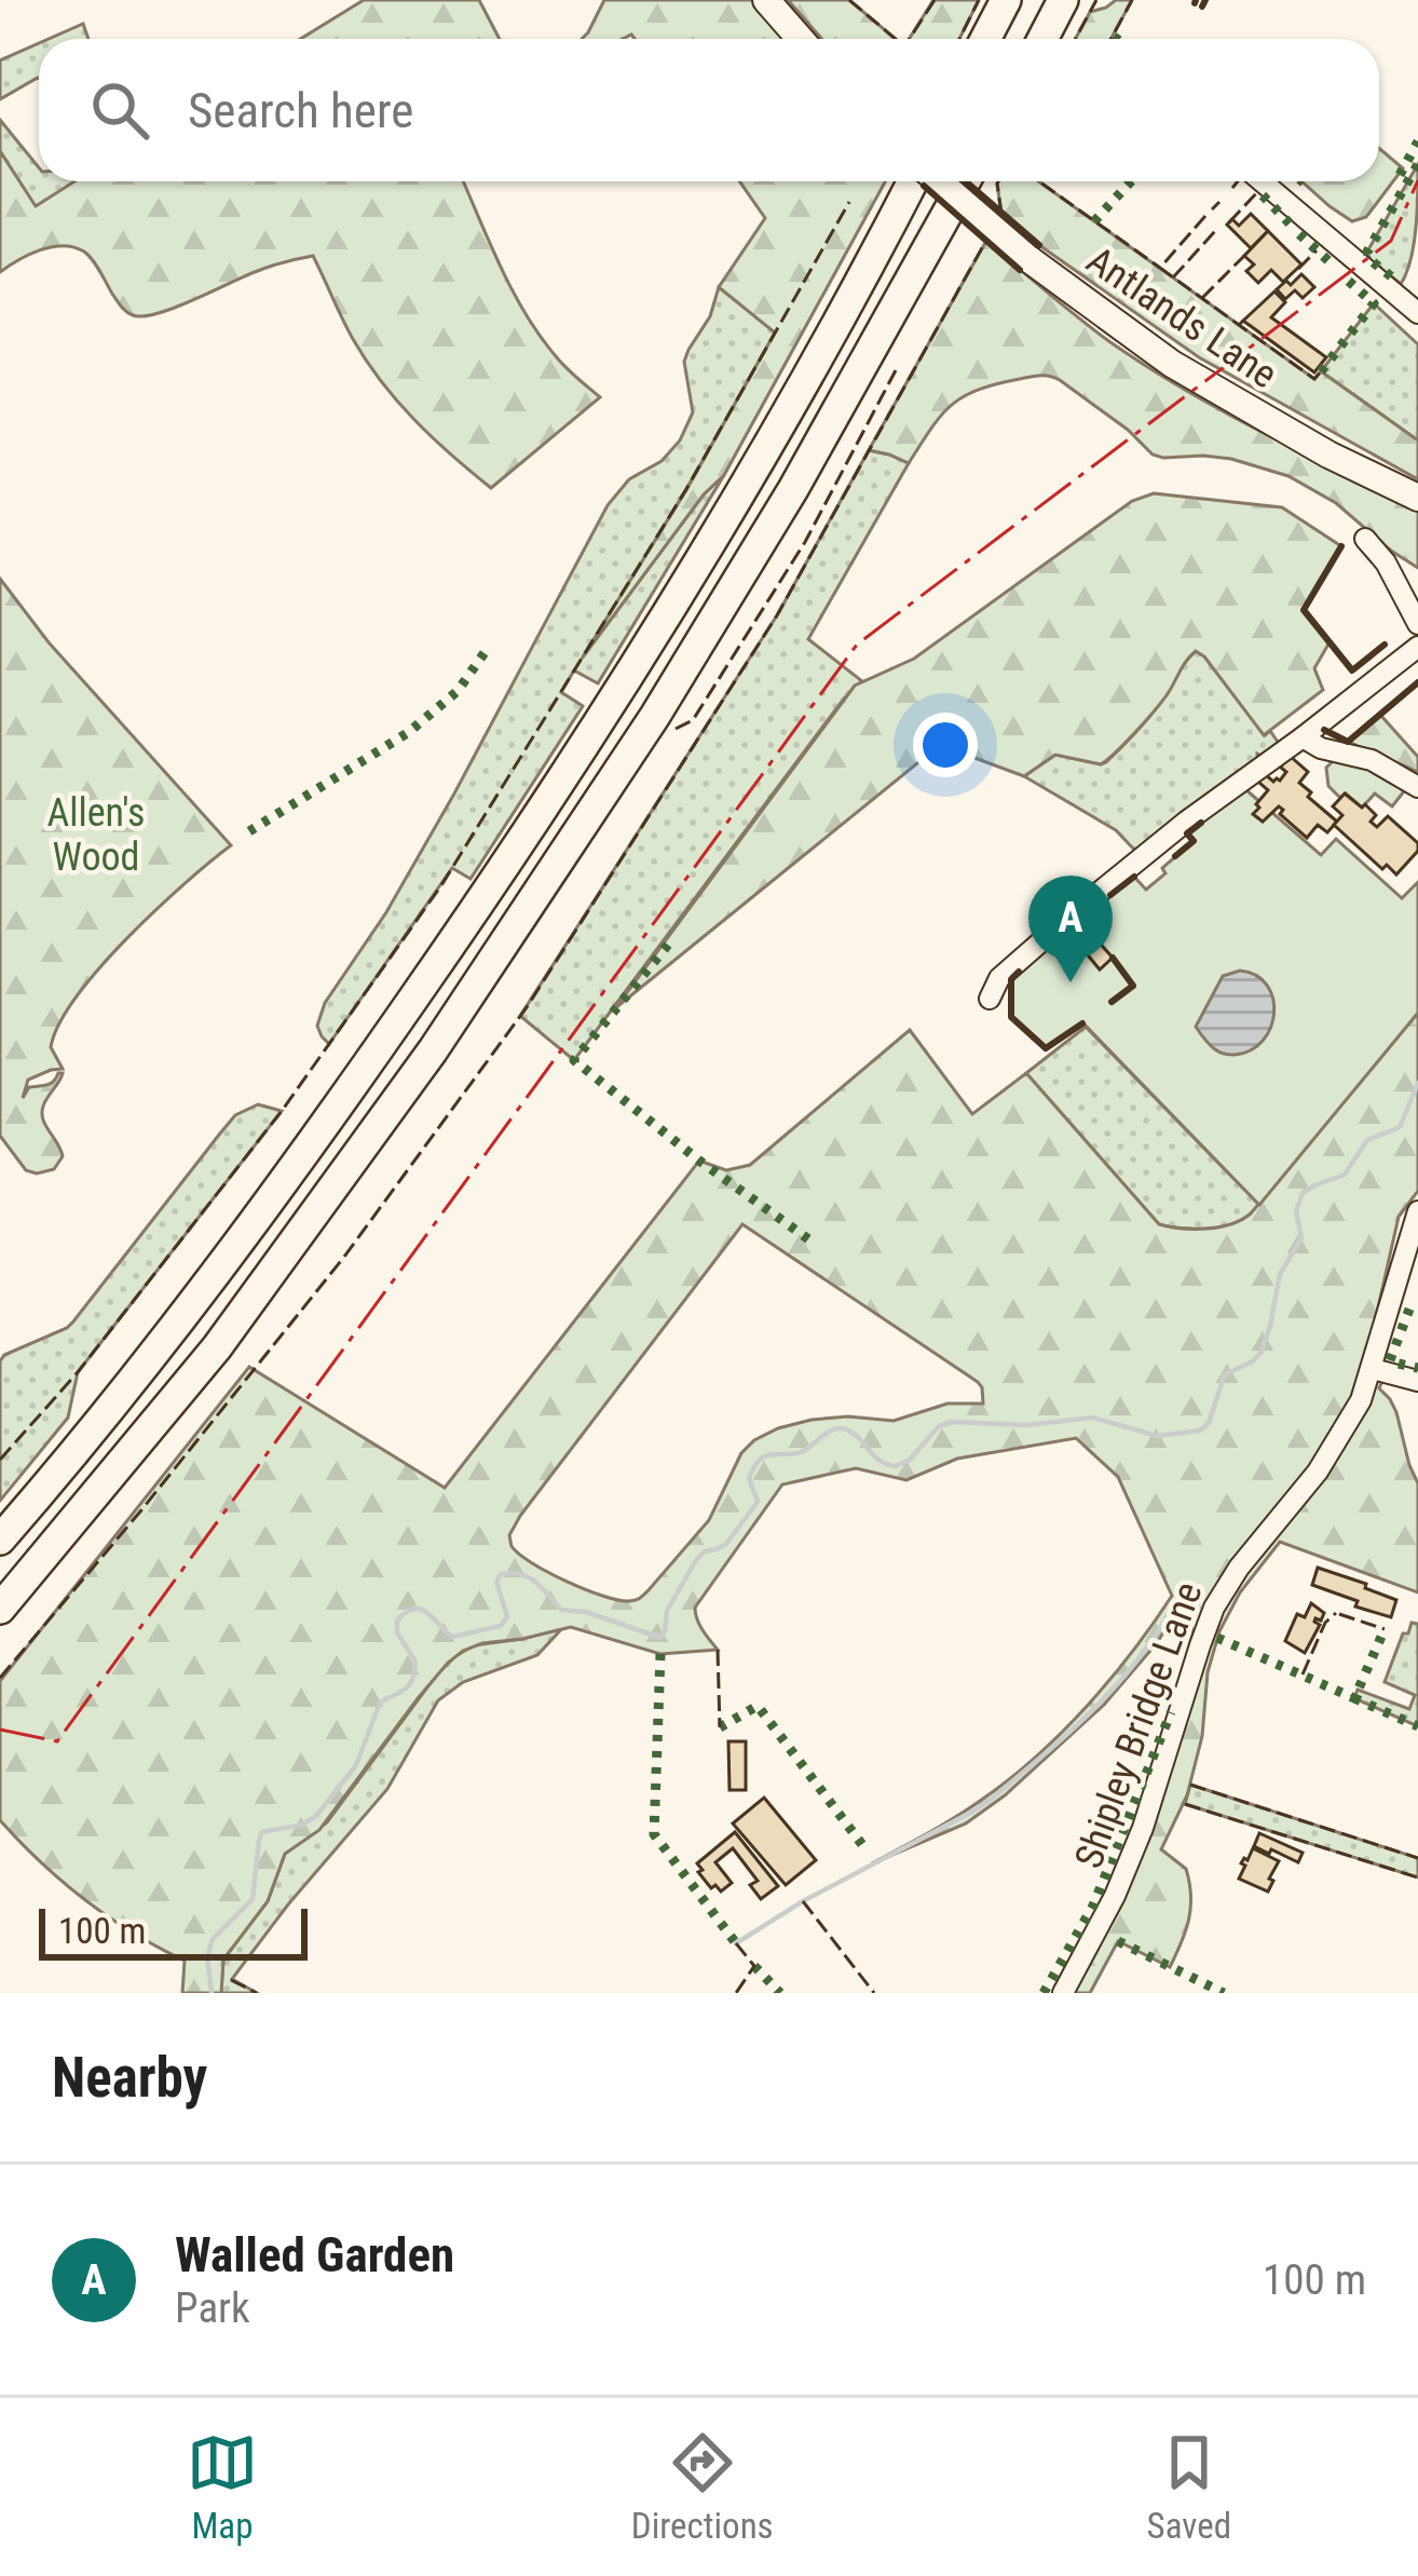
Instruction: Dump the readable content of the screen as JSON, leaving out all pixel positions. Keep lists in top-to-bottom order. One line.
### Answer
{"streets":{"main road":["Antlands Lane"],"street":["Shipley Bridge Lane"]},"parks":["Allen's Wood"],"scale_bar":"100 m","page":{"search":"Search here","pins":"A","scale":"100 m","heading":"Nearby","list":[{"mark":"A","name":"Walled Garden","note":"Park","value":"100 m"}],"nav":["Map","Directions","Saved"]}}
